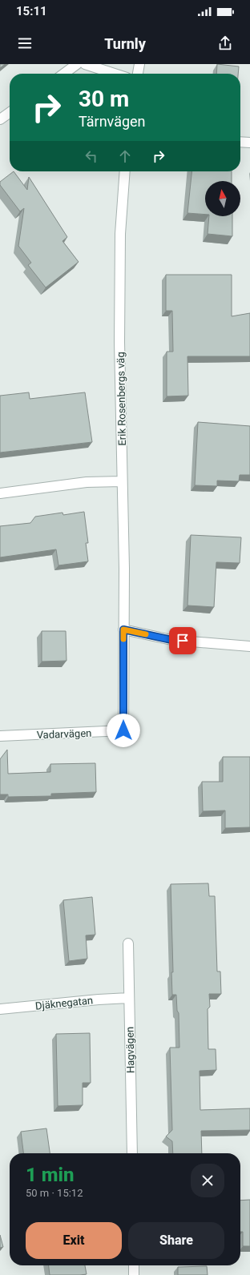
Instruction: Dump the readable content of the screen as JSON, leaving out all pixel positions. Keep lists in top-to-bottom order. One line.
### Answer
{"streets":{"street":["Erik Rosenbergs väg","Vadarvägen","Djäknegatan","Hagvägen"]},"crossings":[["Erik Rosenbergs väg","Vadarvägen"],["Djäknegatan","Hagvägen"]],"north":"top","page":{"status":"15:11","header":"Turnly","turn":["30 m","Tärnvägen"],"heading":["1 min","50 m · 15:12"],"buttons":["Exit","Share"]}}
